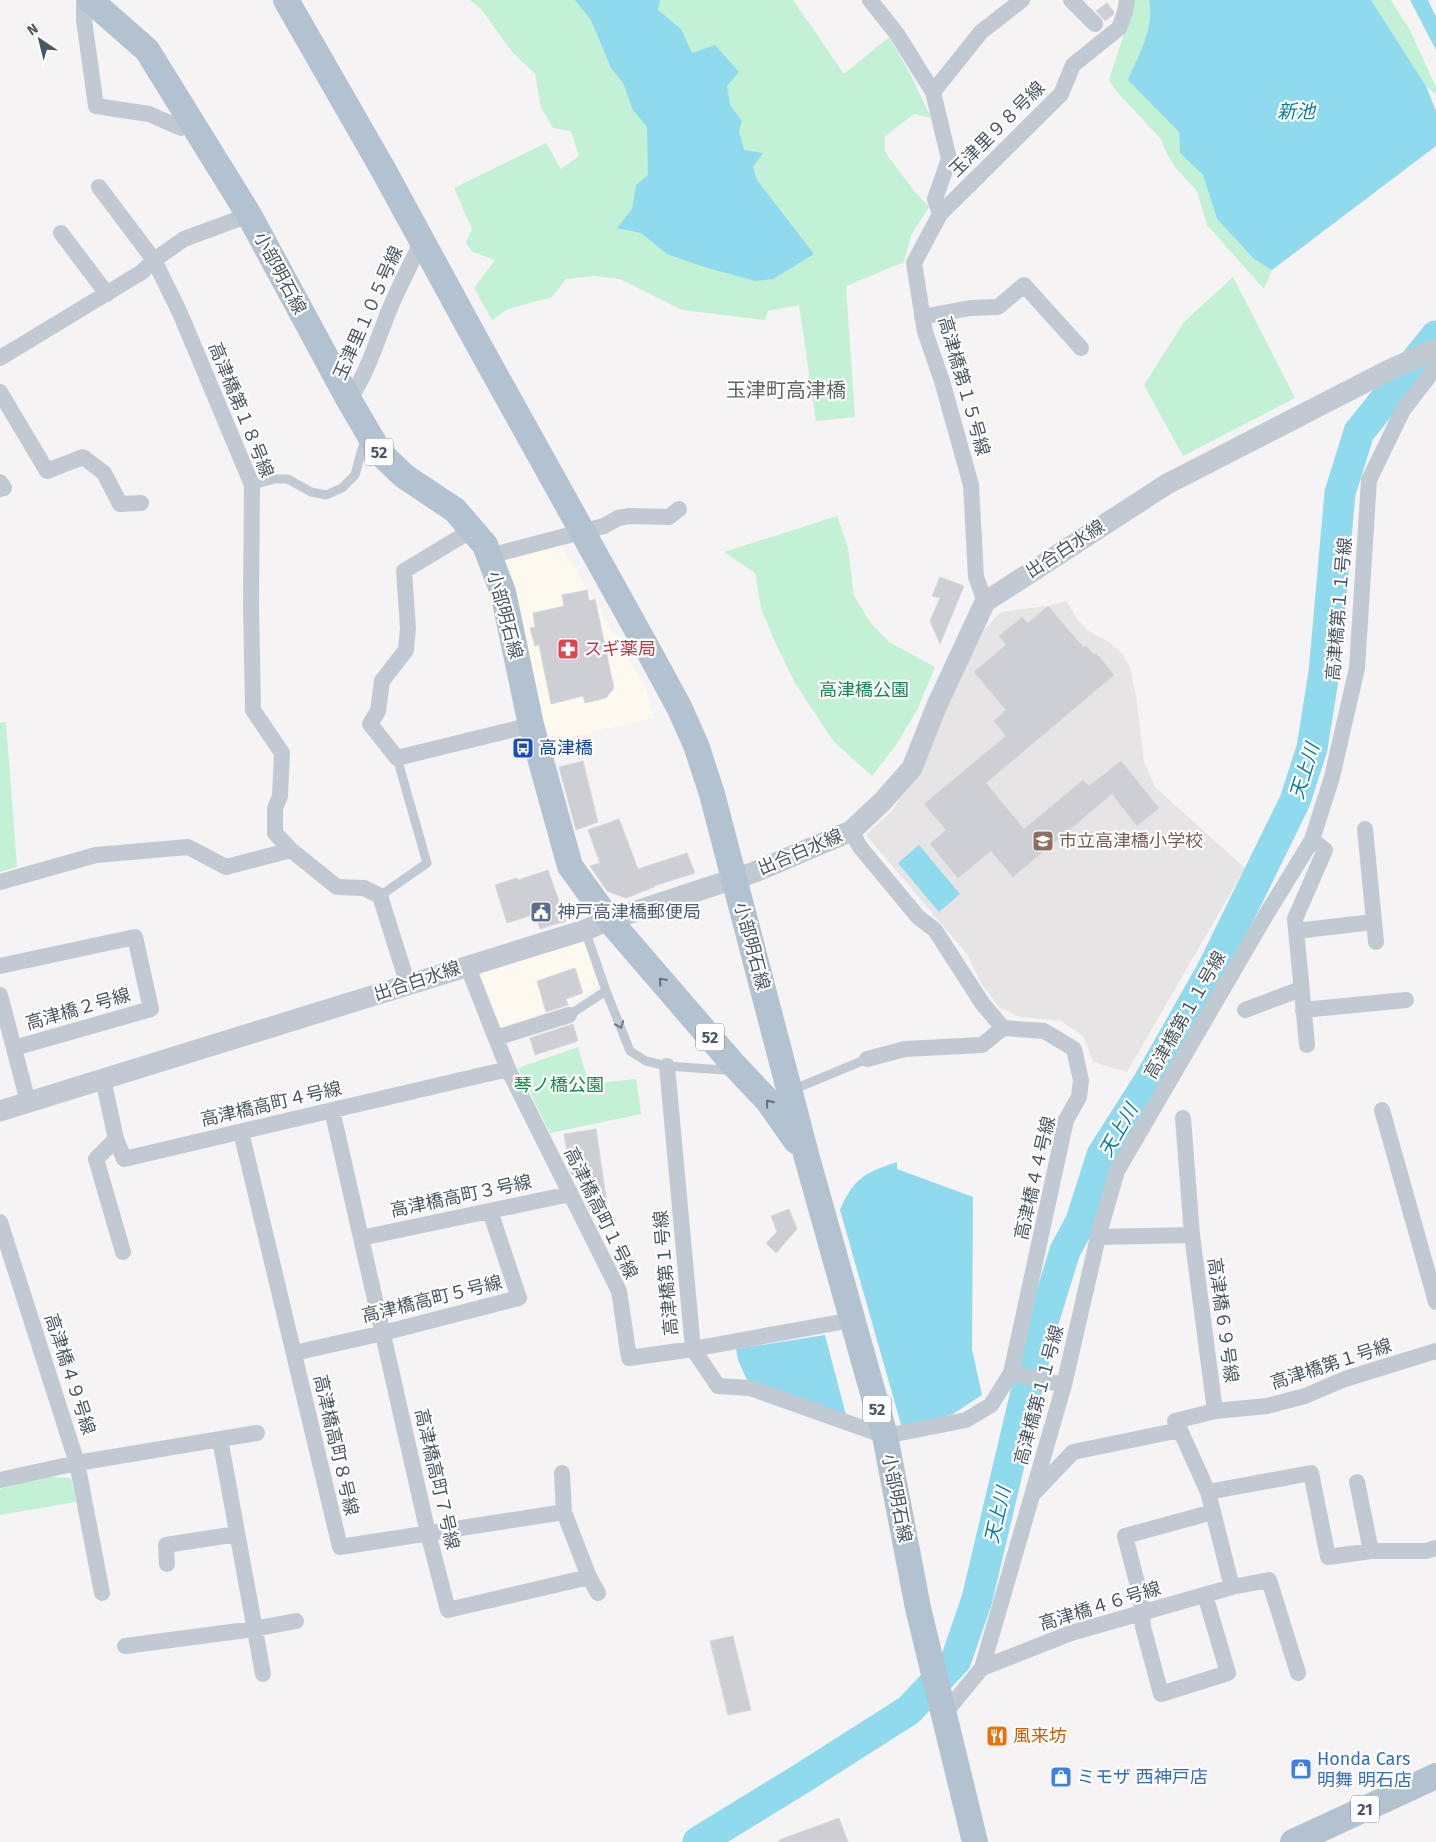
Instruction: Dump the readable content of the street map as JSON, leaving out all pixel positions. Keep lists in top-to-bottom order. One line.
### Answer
{"streets":{"main road":["小部明石線","52","21"],"street":["玉津里９８号線","玉津里１０５号線","高津橋第１５号線","高津橋第１８号線","出合白水線","高津橋第１１号線","高津橋２号線","高津橋高町４号線","高津橋４４号線","高津橋高町３号線","高津橋高町１号線","高津橋第１号線","高津橋高町５号線","高津橋６９号線","高津橋４９号線","高津橋高町８号線","高津橋高町７号線","高津橋４６号線"]},"crossings":[["玉津里９８号線","高津橋第１５号線"],["小部明石線","玉津里１０５号線"],["小部明石線","出合白水線"],["小部明石線","高津橋第１１号線"],["小部明石線","高津橋４４号線"],["小部明石線","高津橋高町１号線"],["小部明石線","高津橋第１号線"],["高津橋第１５号線","出合白水線"],["出合白水線","高津橋高町４号線"],["出合白水線","高津橋高町１号線"],["高津橋第１１号線","高津橋４６号線"],["高津橋高町４号線","高津橋高町１号線"],["高津橋高町４号線","高津橋高町８号線"],["高津橋高町４号線","高津橋高町７号線"],["高津橋４４号線","高津橋第１号線"],["高津橋高町３号線","高津橋高町１号線"],["高津橋高町３号線","高津橋高町５号線"],["高津橋高町３号線","高津橋高町７号線"],["高津橋高町１号線","高津橋第１号線"],["高津橋第１号線","高津橋６９号線"],["高津橋高町５号線","高津橋高町８号線"],["高津橋高町５号線","高津橋高町７号線"],["高津橋高町８号線","高津橋高町７号線"]],"districts":["玉津町高津橋"],"water":["新池","天上川"],"parks":["高津橋公園","琴ノ橋公園"],"places":{"pharmacy":["スギ薬局"],"bus stop":["高津橋"],"school or university":["市立高津橋小学校"],"public building":["神戸高津橋郵便局"],"restaurant":["風来坊"],"shop":["Honda Cars 明舞 明石店","ミモザ 西神戸店"]},"north":"top left"}
